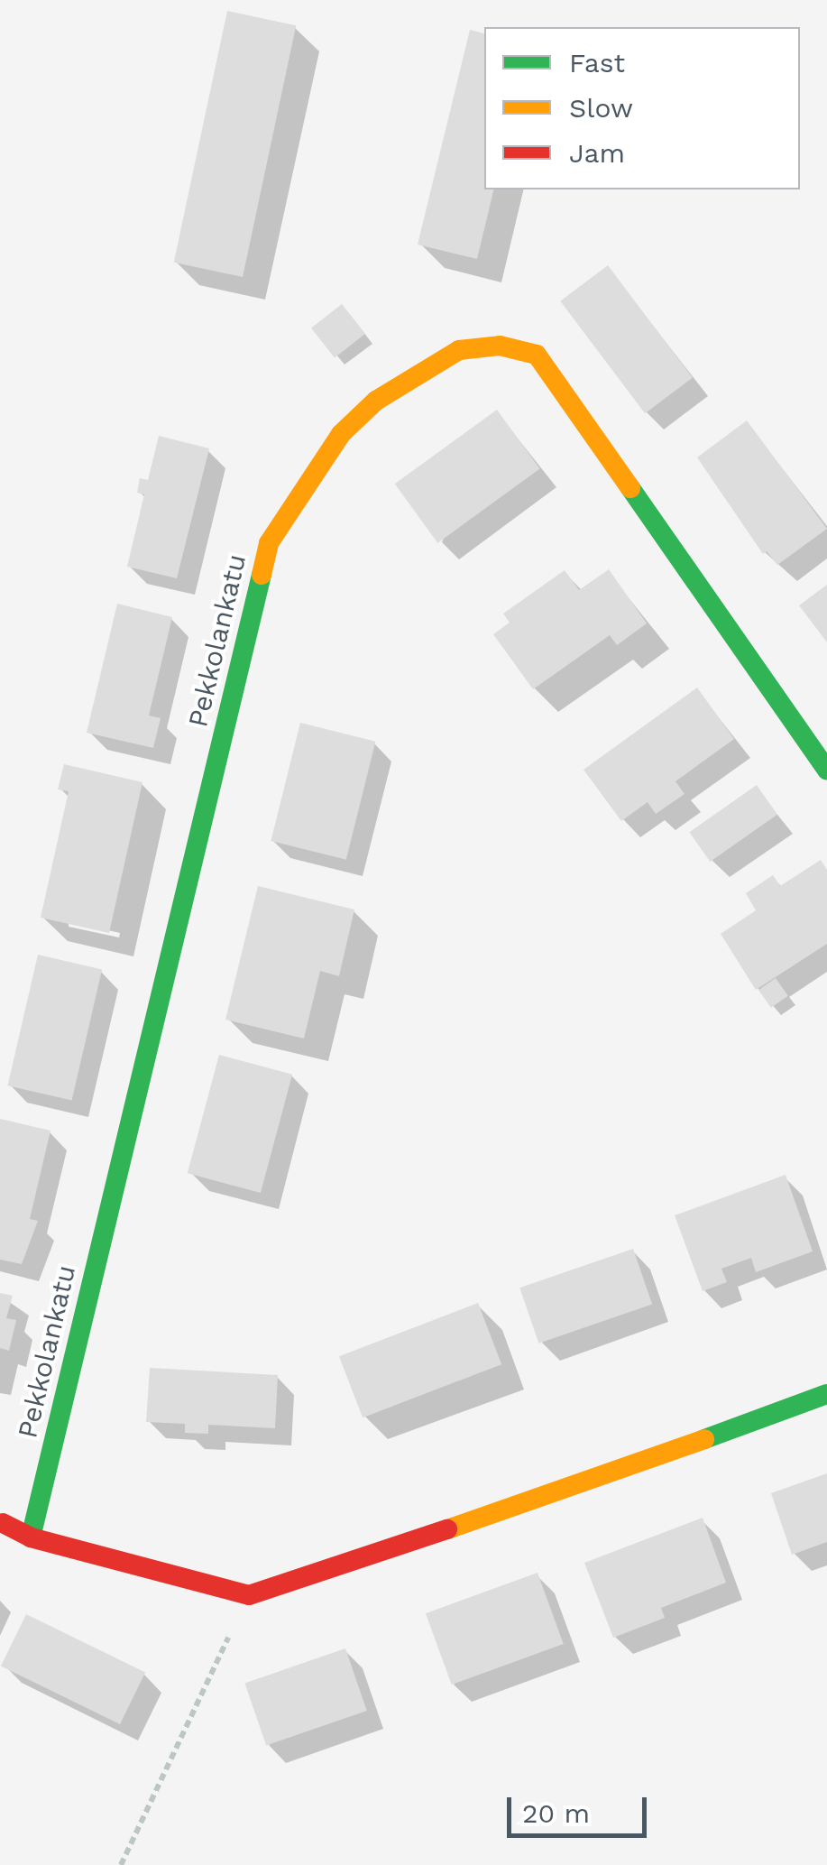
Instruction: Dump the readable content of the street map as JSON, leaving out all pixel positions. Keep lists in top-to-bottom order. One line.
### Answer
{"streets":{"street":["Pekkolankatu"]},"legend":["Fast","Slow","Jam"],"scale_bar":"20 m"}
